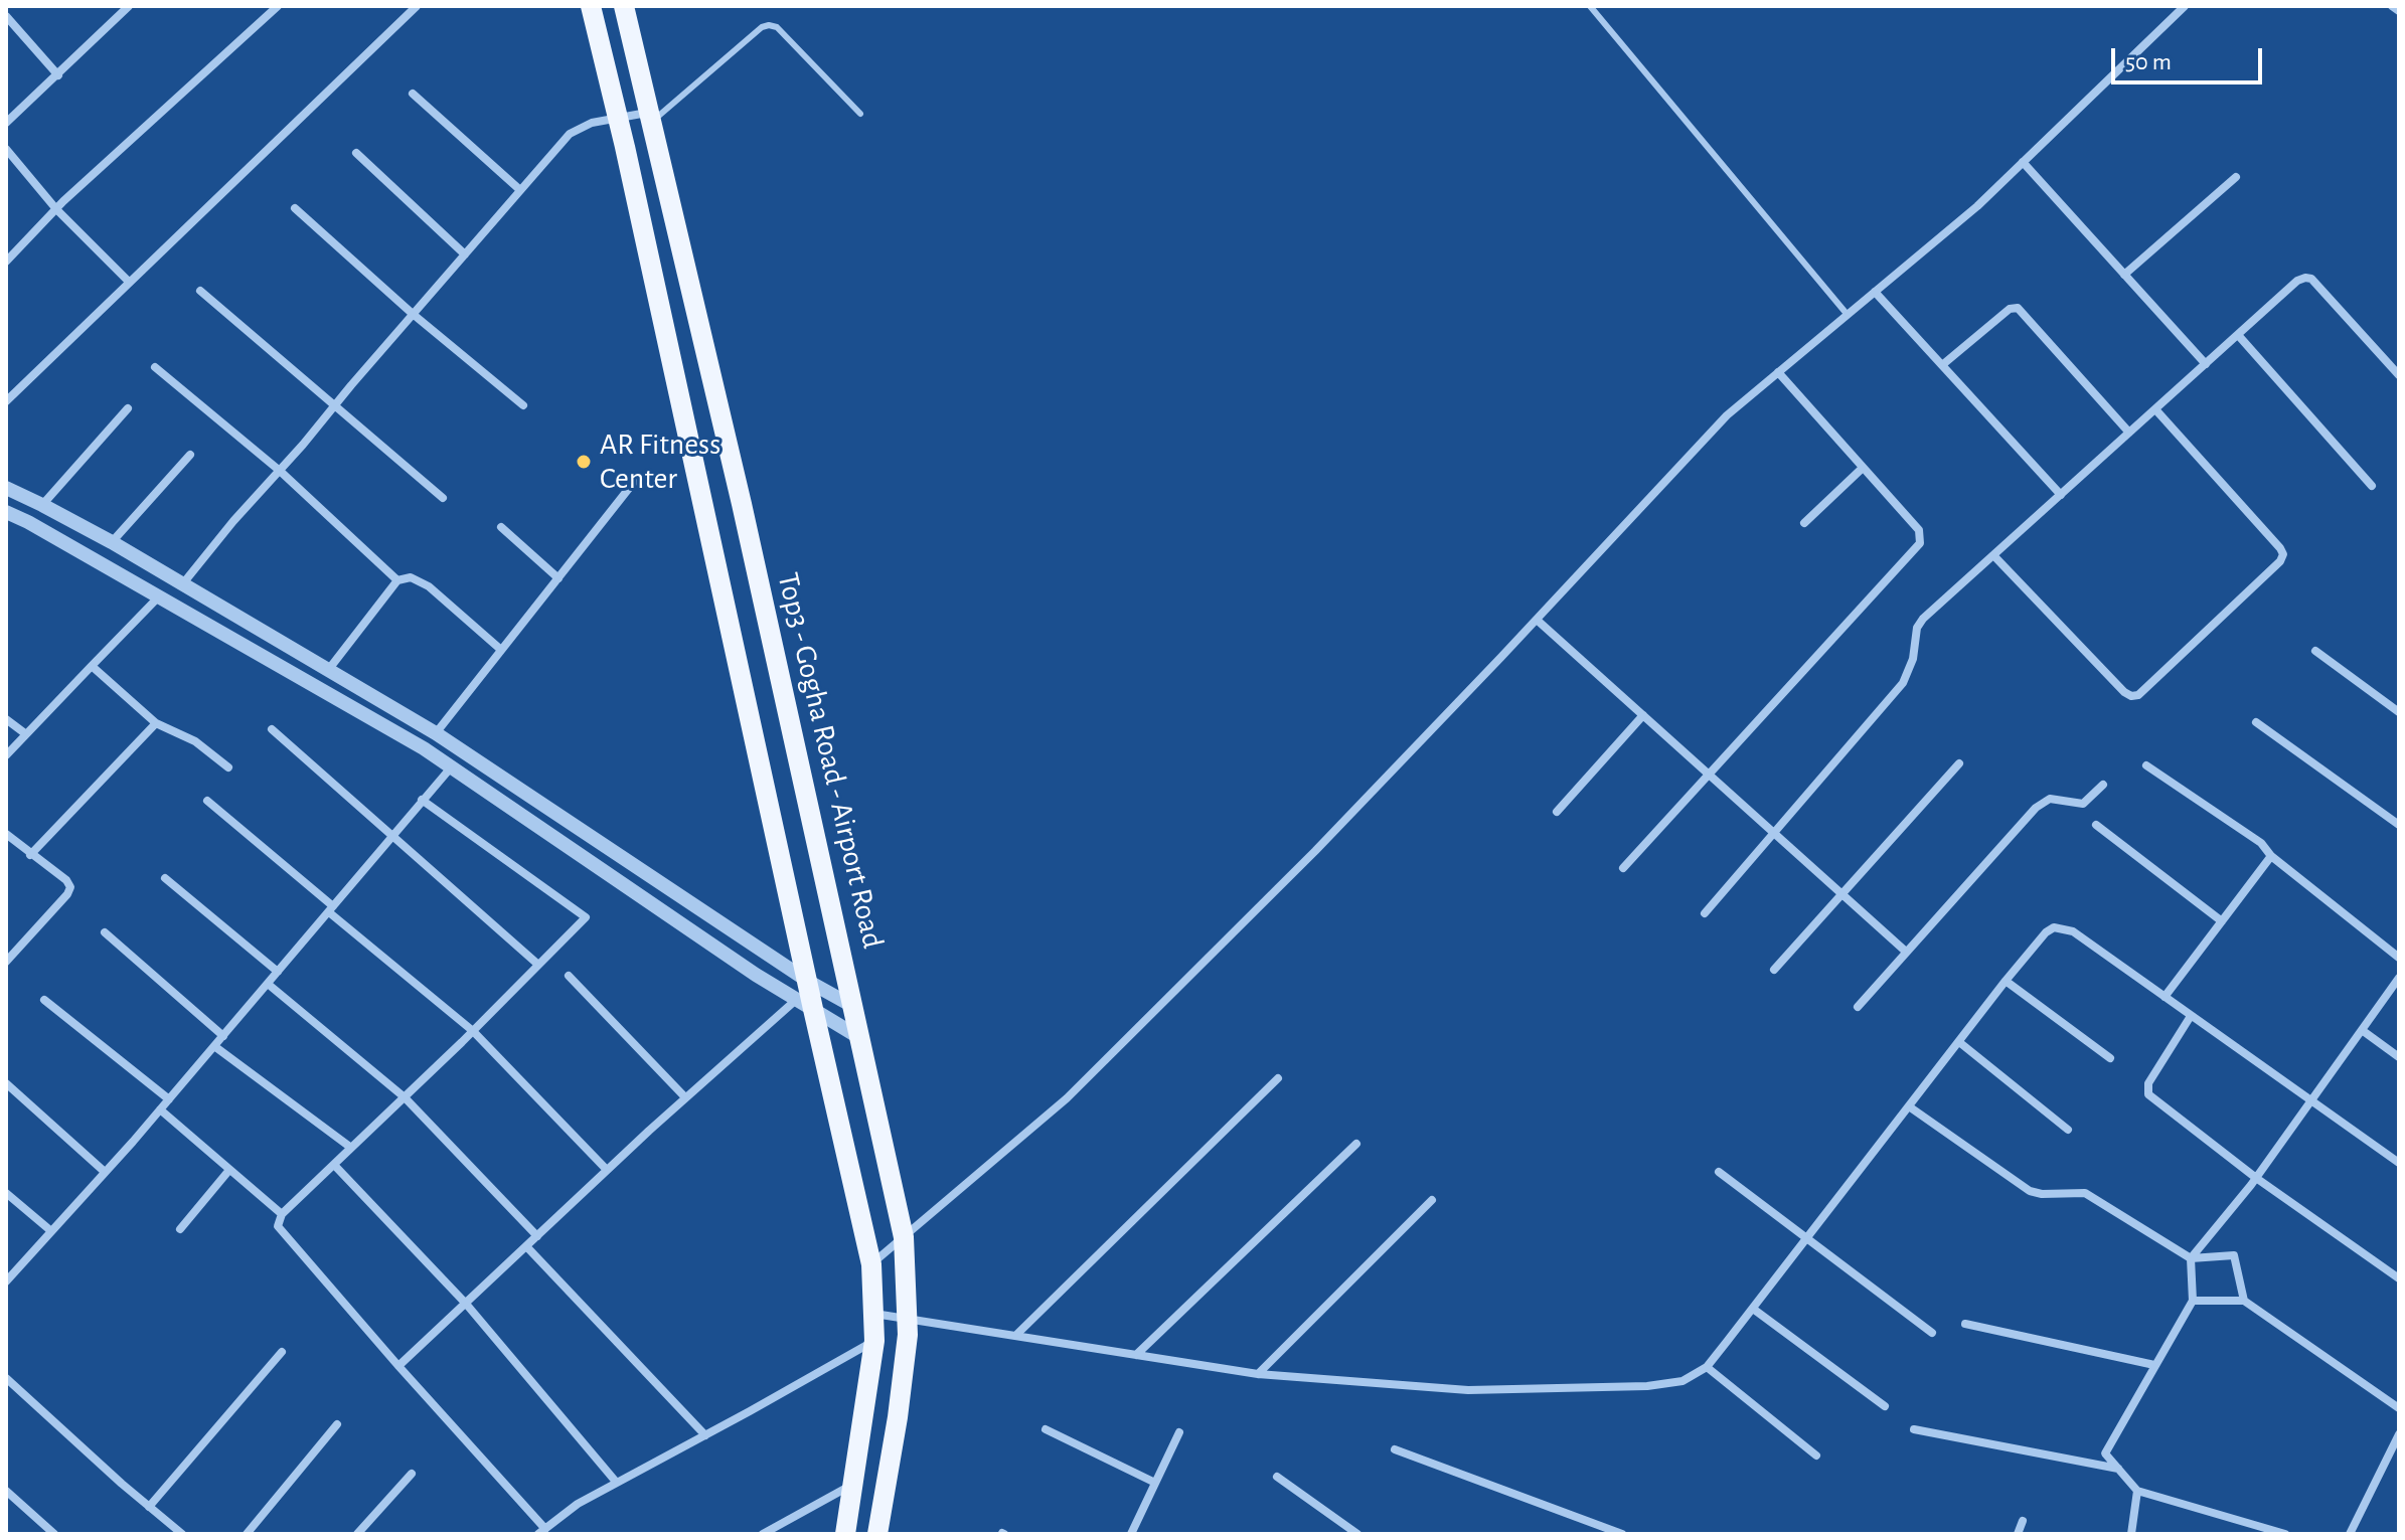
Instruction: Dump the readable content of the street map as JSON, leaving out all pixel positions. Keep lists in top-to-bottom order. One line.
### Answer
{"streets":{"main road":["Top3 - Gogha Road - Airport Road"]},"places":["AR Fitness Center"],"scale_bar":"50 m"}
